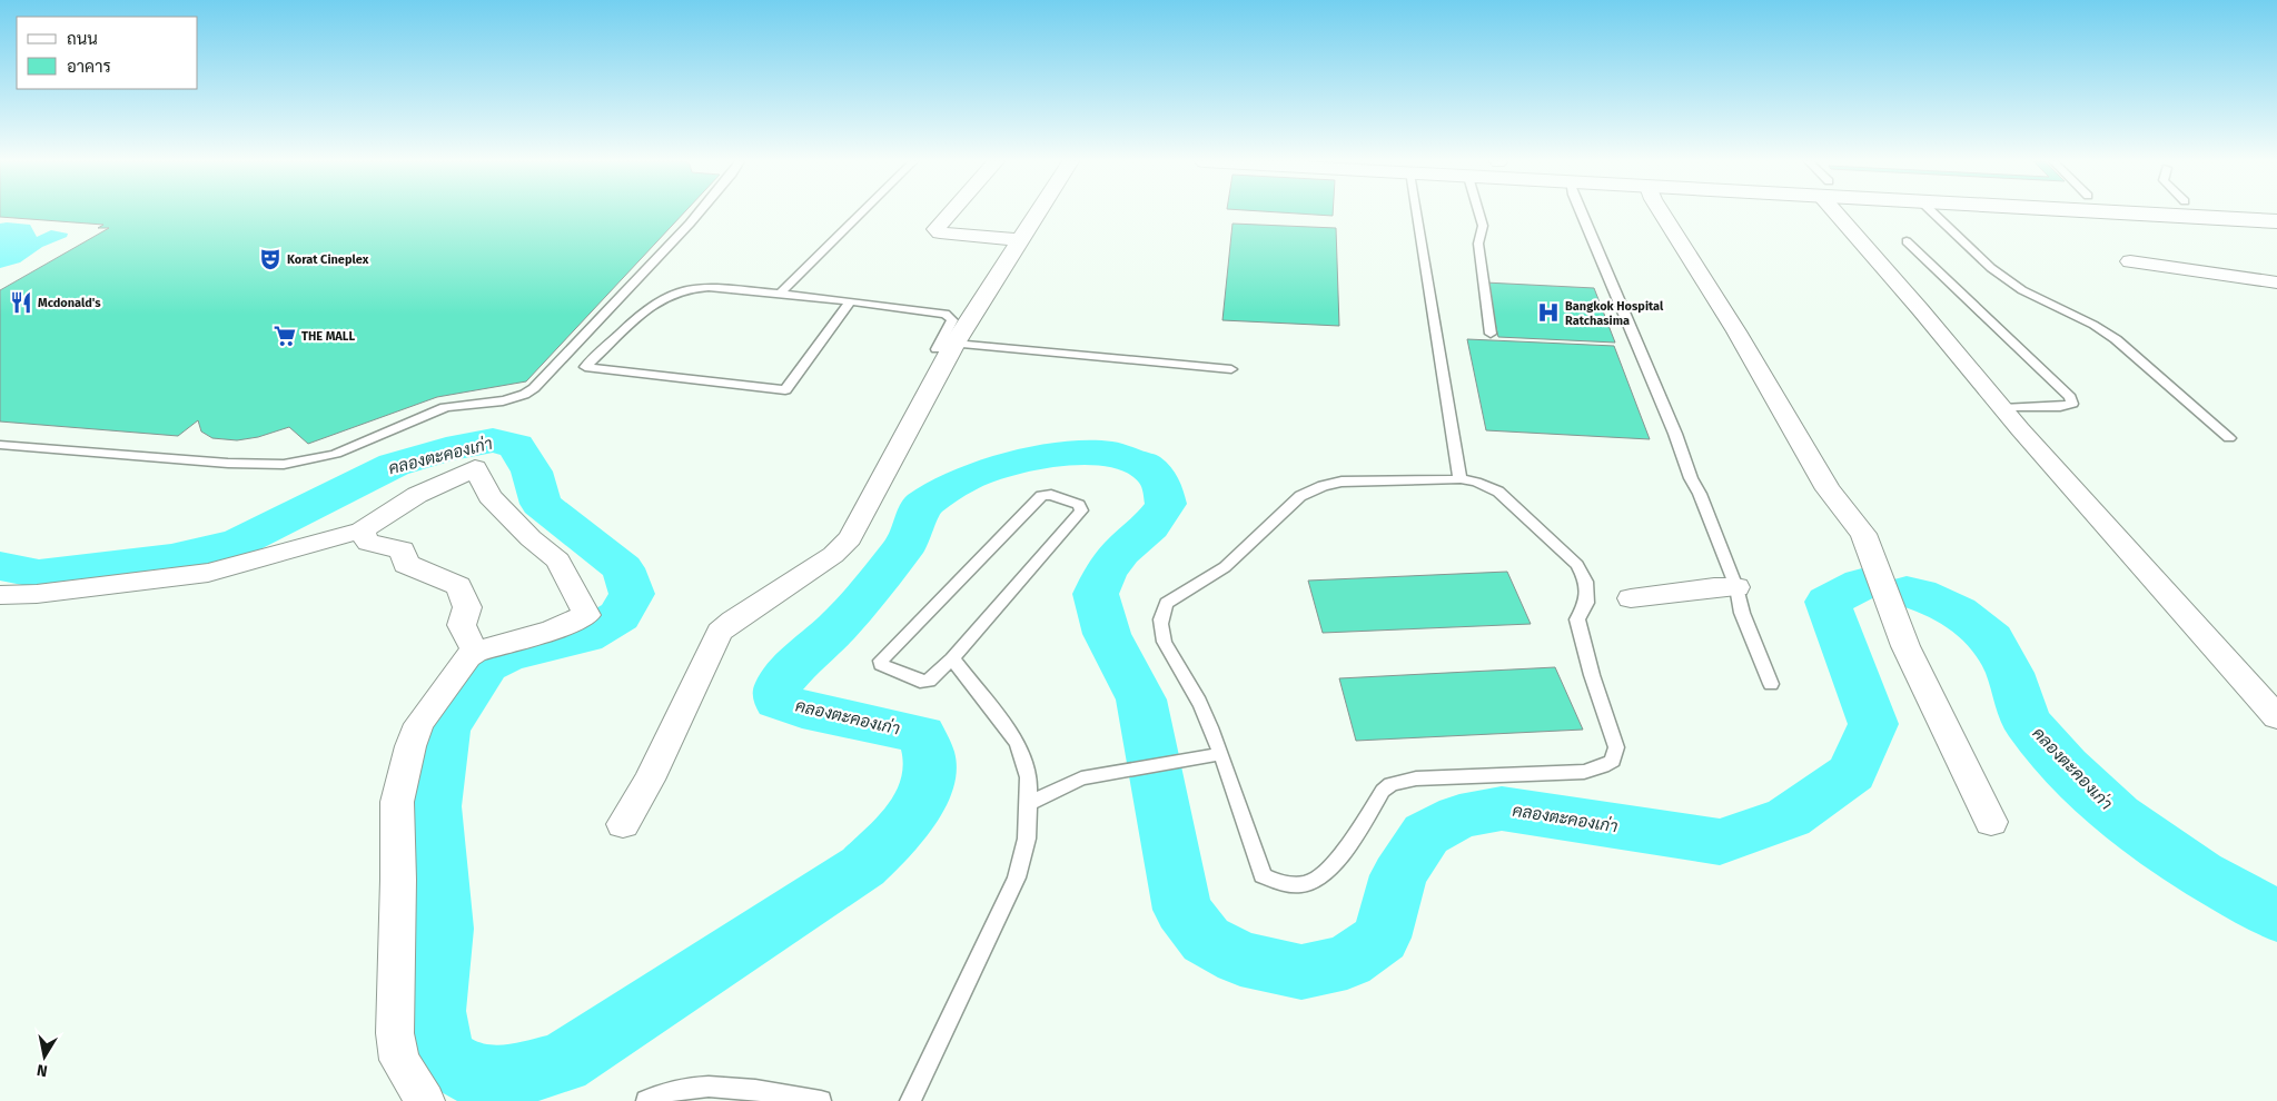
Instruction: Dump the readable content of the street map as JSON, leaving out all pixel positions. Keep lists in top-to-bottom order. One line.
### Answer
{"water":["คลองตะคองเก่า"],"places":{"theatre":["Korat Cineplex"],"restaurant":["Mcdonald's"],"hospital":["Bangkok Hospital Ratchasima"],"supermarket":["THE MALL"]},"legend":["ถนน","อาคาร"],"north":"bottom"}
